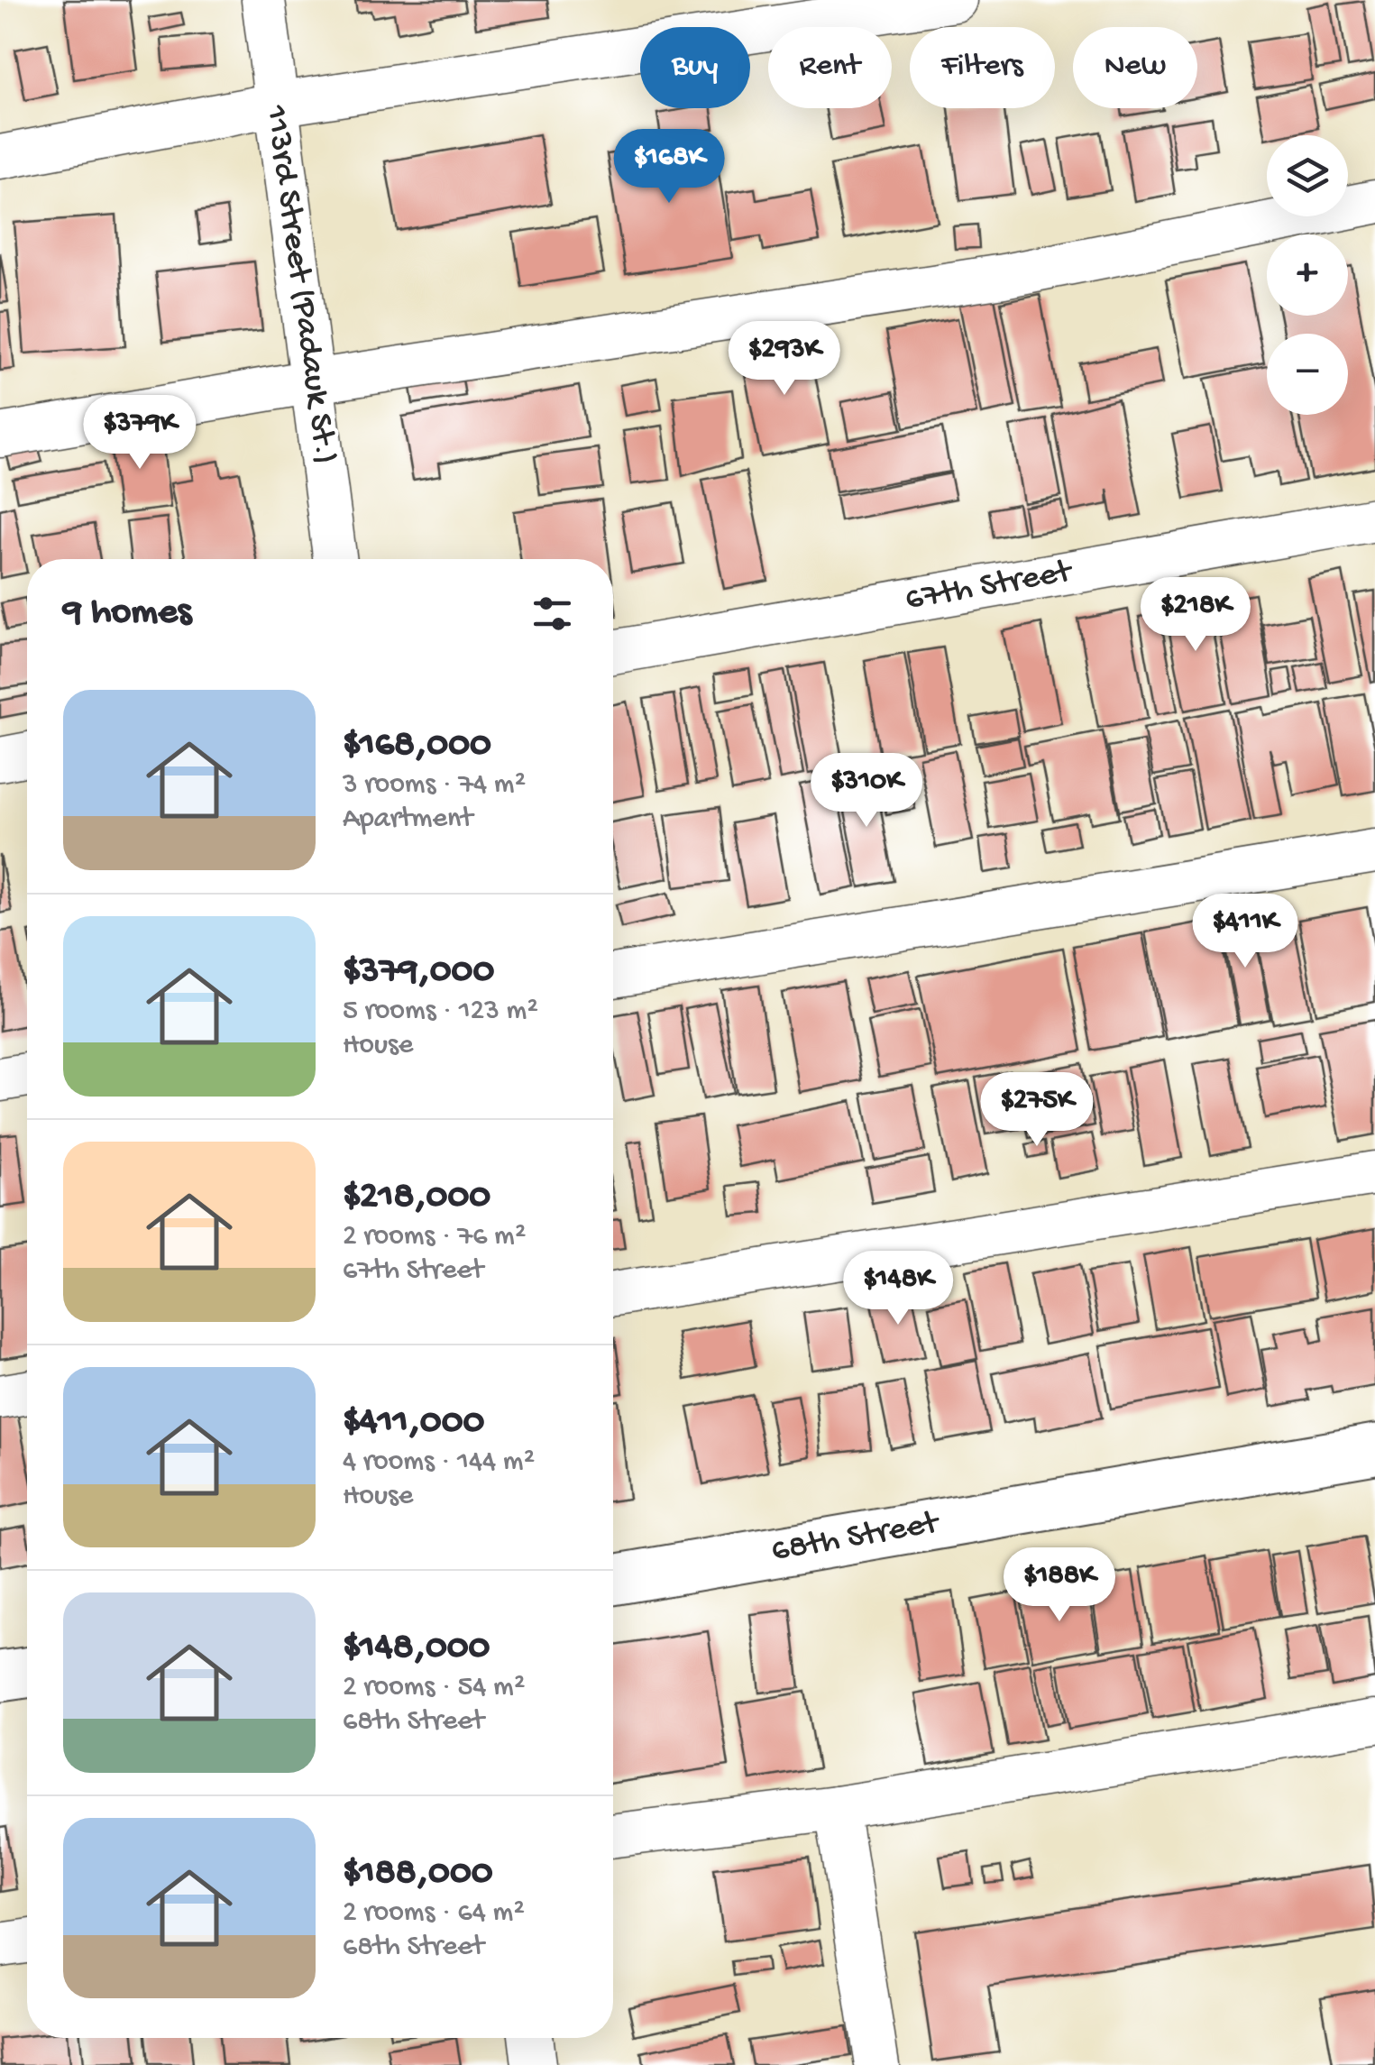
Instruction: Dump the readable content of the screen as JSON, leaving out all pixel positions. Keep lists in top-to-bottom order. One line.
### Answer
{"streets":{"main road":["68th Street"],"street":["113rd Street (Padauk St.)","67th Street"]},"page":{"chip":["Buy","Rent","Filters","New"],"price":["$168K","$293K","$379K","$218K","$310K","$411K","$275K","$148K","$188K"],"map_buttons":["+","−"],"heading":"9 homes","list":[{"name":"$168,000","note":"3 rooms · 74 m² · Apartment"},{"name":"$379,000","note":"5 rooms · 123 m² · House"},{"name":"$218,000","note":"2 rooms · 76 m² · 67th Street"},{"name":"$411,000","note":"4 rooms · 144 m² · House"},{"name":"$148,000","note":"2 rooms · 54 m² · 68th Street"},{"name":"$188,000","note":"2 rooms · 64 m² · 68th Street"}]}}
